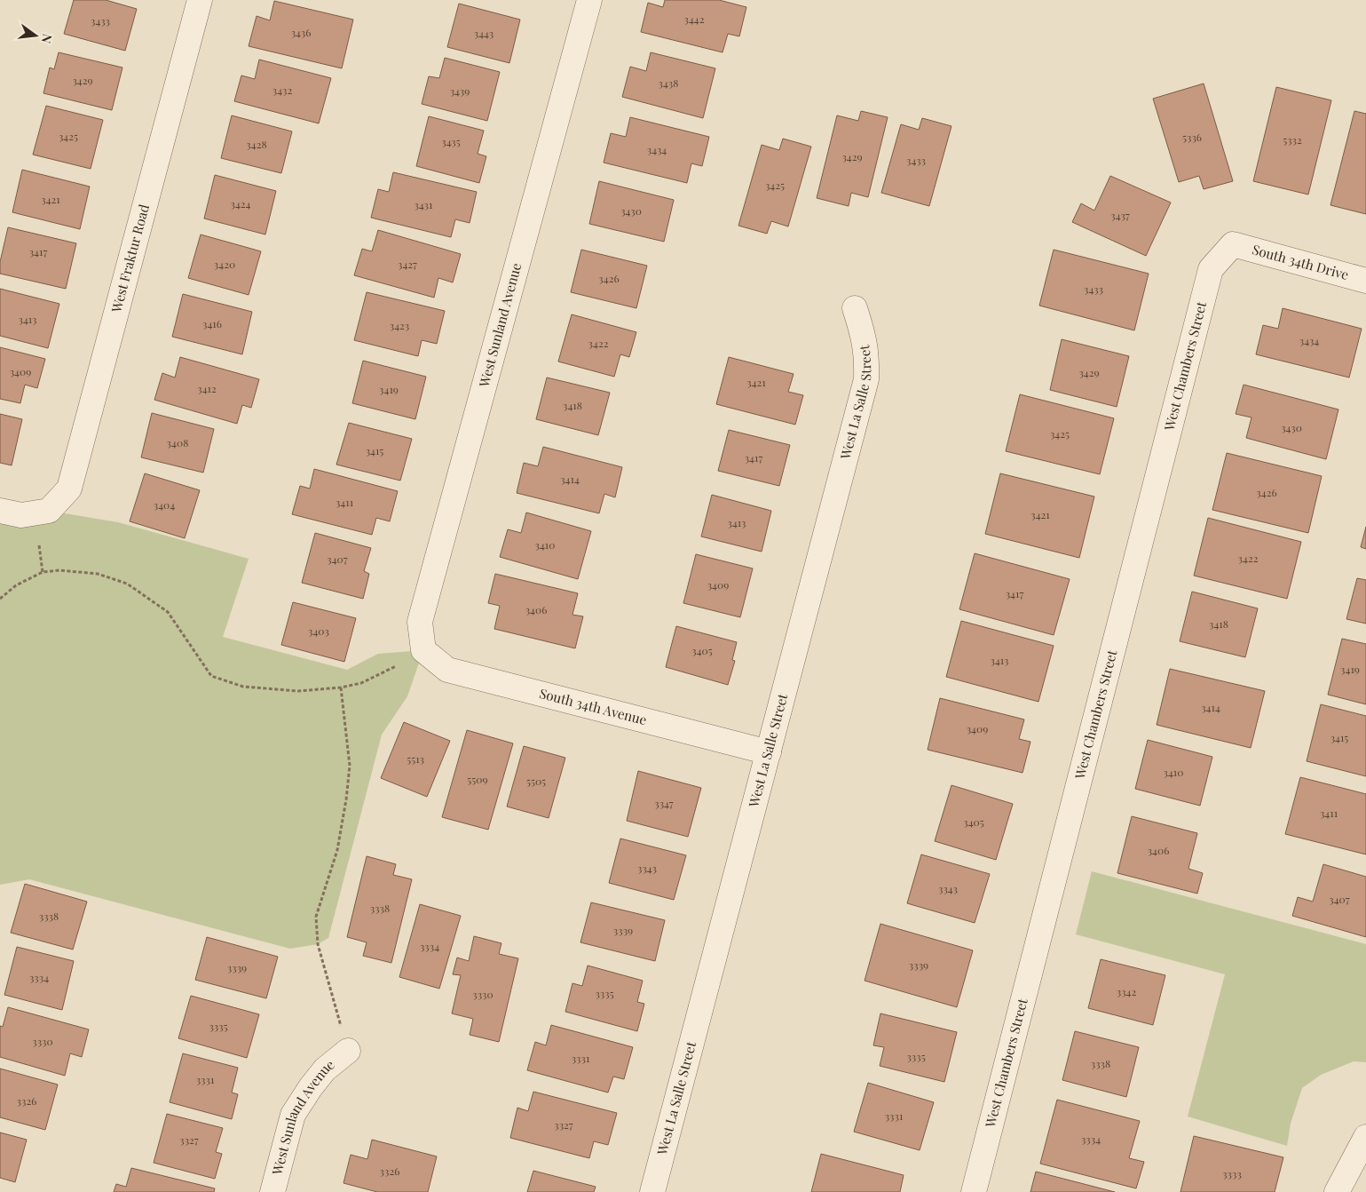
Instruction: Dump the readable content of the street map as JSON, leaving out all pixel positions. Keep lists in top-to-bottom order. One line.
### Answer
{"streets":{"street":["West Fraktur Road","South 34th Drive","West Sunland Avenue","West Chambers Street","West La Salle Street","South 34th Avenue"]},"crossings":[["South 34th Drive","West Chambers Street"],["West Sunland Avenue","South 34th Avenue"],["West La Salle Street","South 34th Avenue"]],"house_numbers":["3442","3433","3436","3443","3429","3438","3432","3439","3425","5336","5332","3435","3428","3434","3429","3433","3425","3421","3424","3431","3430","3437","3417","3420","3427","3426","3433","3413","3416","3423","3434","3422","3409","3429","3421","3412","3419","3418","3430","3425","3408","3415","3417","3414","3426","3411","3404","3421","3413","3410","3422","3407","3409","3417","3406","3418","3403","3405","3413","3419","3414","3409","3415","5513","3410","5509","5505","3347","3411","3405","3406","3343","3343","3407","3338","3338","3339","3334","3339","3339","3334","3342","3335","3330","3335","3330","3335","3331","3338","3331","3326","3331","3327","3334","3327","3326","3333"],"north":"right"}
